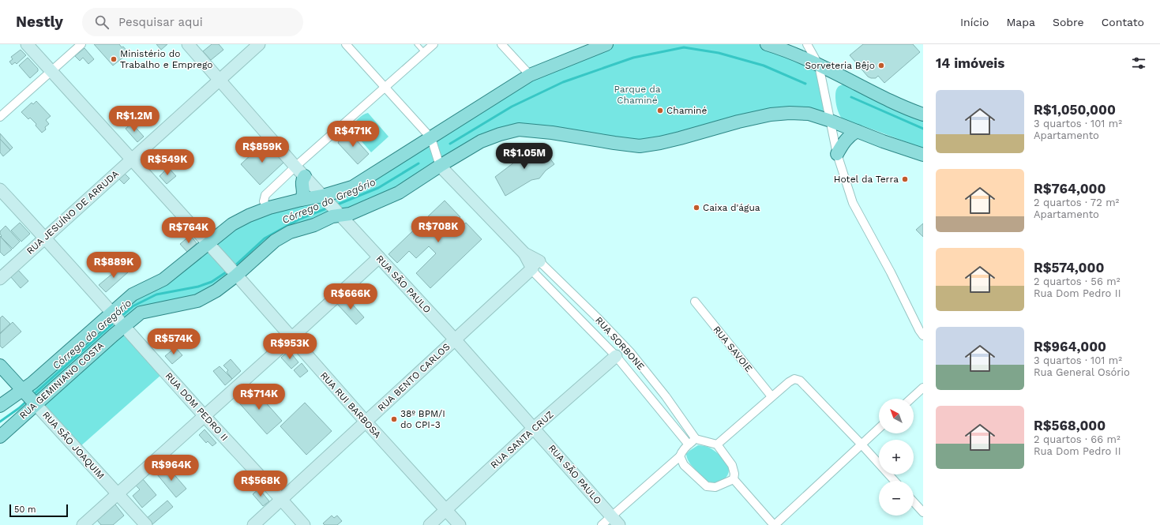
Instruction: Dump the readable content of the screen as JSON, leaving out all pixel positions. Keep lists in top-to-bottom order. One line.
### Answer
{"streets":{"main road":["RUA GEMINIANO COSTA","RUA SÃO JOAQUIM"],"street":["RUA JESUÍNO DE ARRUDA","RUA SÃO PAULO","RUA SORBONE","RUA SAVOIE","RUA BENTO CARLOS","RUA RUI BARBOSA","RUA DOM PEDRO II","RUA SANTA CRUZ"]},"crossings":[["RUA JESUÍNO DE ARRUDA","RUA SÃO PAULO"],["RUA JESUÍNO DE ARRUDA","RUA RUI BARBOSA"],["RUA JESUÍNO DE ARRUDA","RUA DOM PEDRO II"],["RUA SÃO PAULO","RUA BENTO CARLOS"],["RUA SÃO PAULO","RUA SANTA CRUZ"],["RUA SORBONE","RUA BENTO CARLOS"],["RUA SORBONE","RUA SANTA CRUZ"],["RUA BENTO CARLOS","RUA RUI BARBOSA"],["RUA BENTO CARLOS","RUA DOM PEDRO II"],["RUA GEMINIANO COSTA","RUA DOM PEDRO II"],["RUA GEMINIANO COSTA","RUA SÃO JOAQUIM"],["RUA RUI BARBOSA","RUA SANTA CRUZ"]],"water":["Córrego do Gregório"],"parks":["Parque da Chaminé"],"places":["Ministério do Trabalho e Emprego","Sorveteria Bêjo","Chaminé","Hotel da Terra","Caixa d'água","38º BPM/I do CPI-3"],"scale_bar":"50 m","north":"top left","page":{"header":"Nestly","search":"Pesquisar aqui","nav":["Início","Mapa","Sobre","Contato"],"heading":"14 imóveis","list":[{"name":"R$1,050,000","note":"3 quartos · 101 m² · Apartamento"},{"name":"R$764,000","note":"2 quartos · 72 m² · Apartamento"},{"name":"R$574,000","note":"2 quartos · 56 m² · Rua Dom Pedro II"},{"name":"R$964,000","note":"3 quartos · 101 m² · Rua General Osório"},{"name":"R$568,000","note":"2 quartos · 66 m² · Rua Dom Pedro II"}],"price":["R$1.2M","R$471K","R$859K","R$1.05M","R$549K","R$708K","R$764K","R$889K","R$666K","R$574K","R$953K","R$714K","R$964K","R$568K"],"map_buttons":["+","−"],"scale":"50 m"}}
